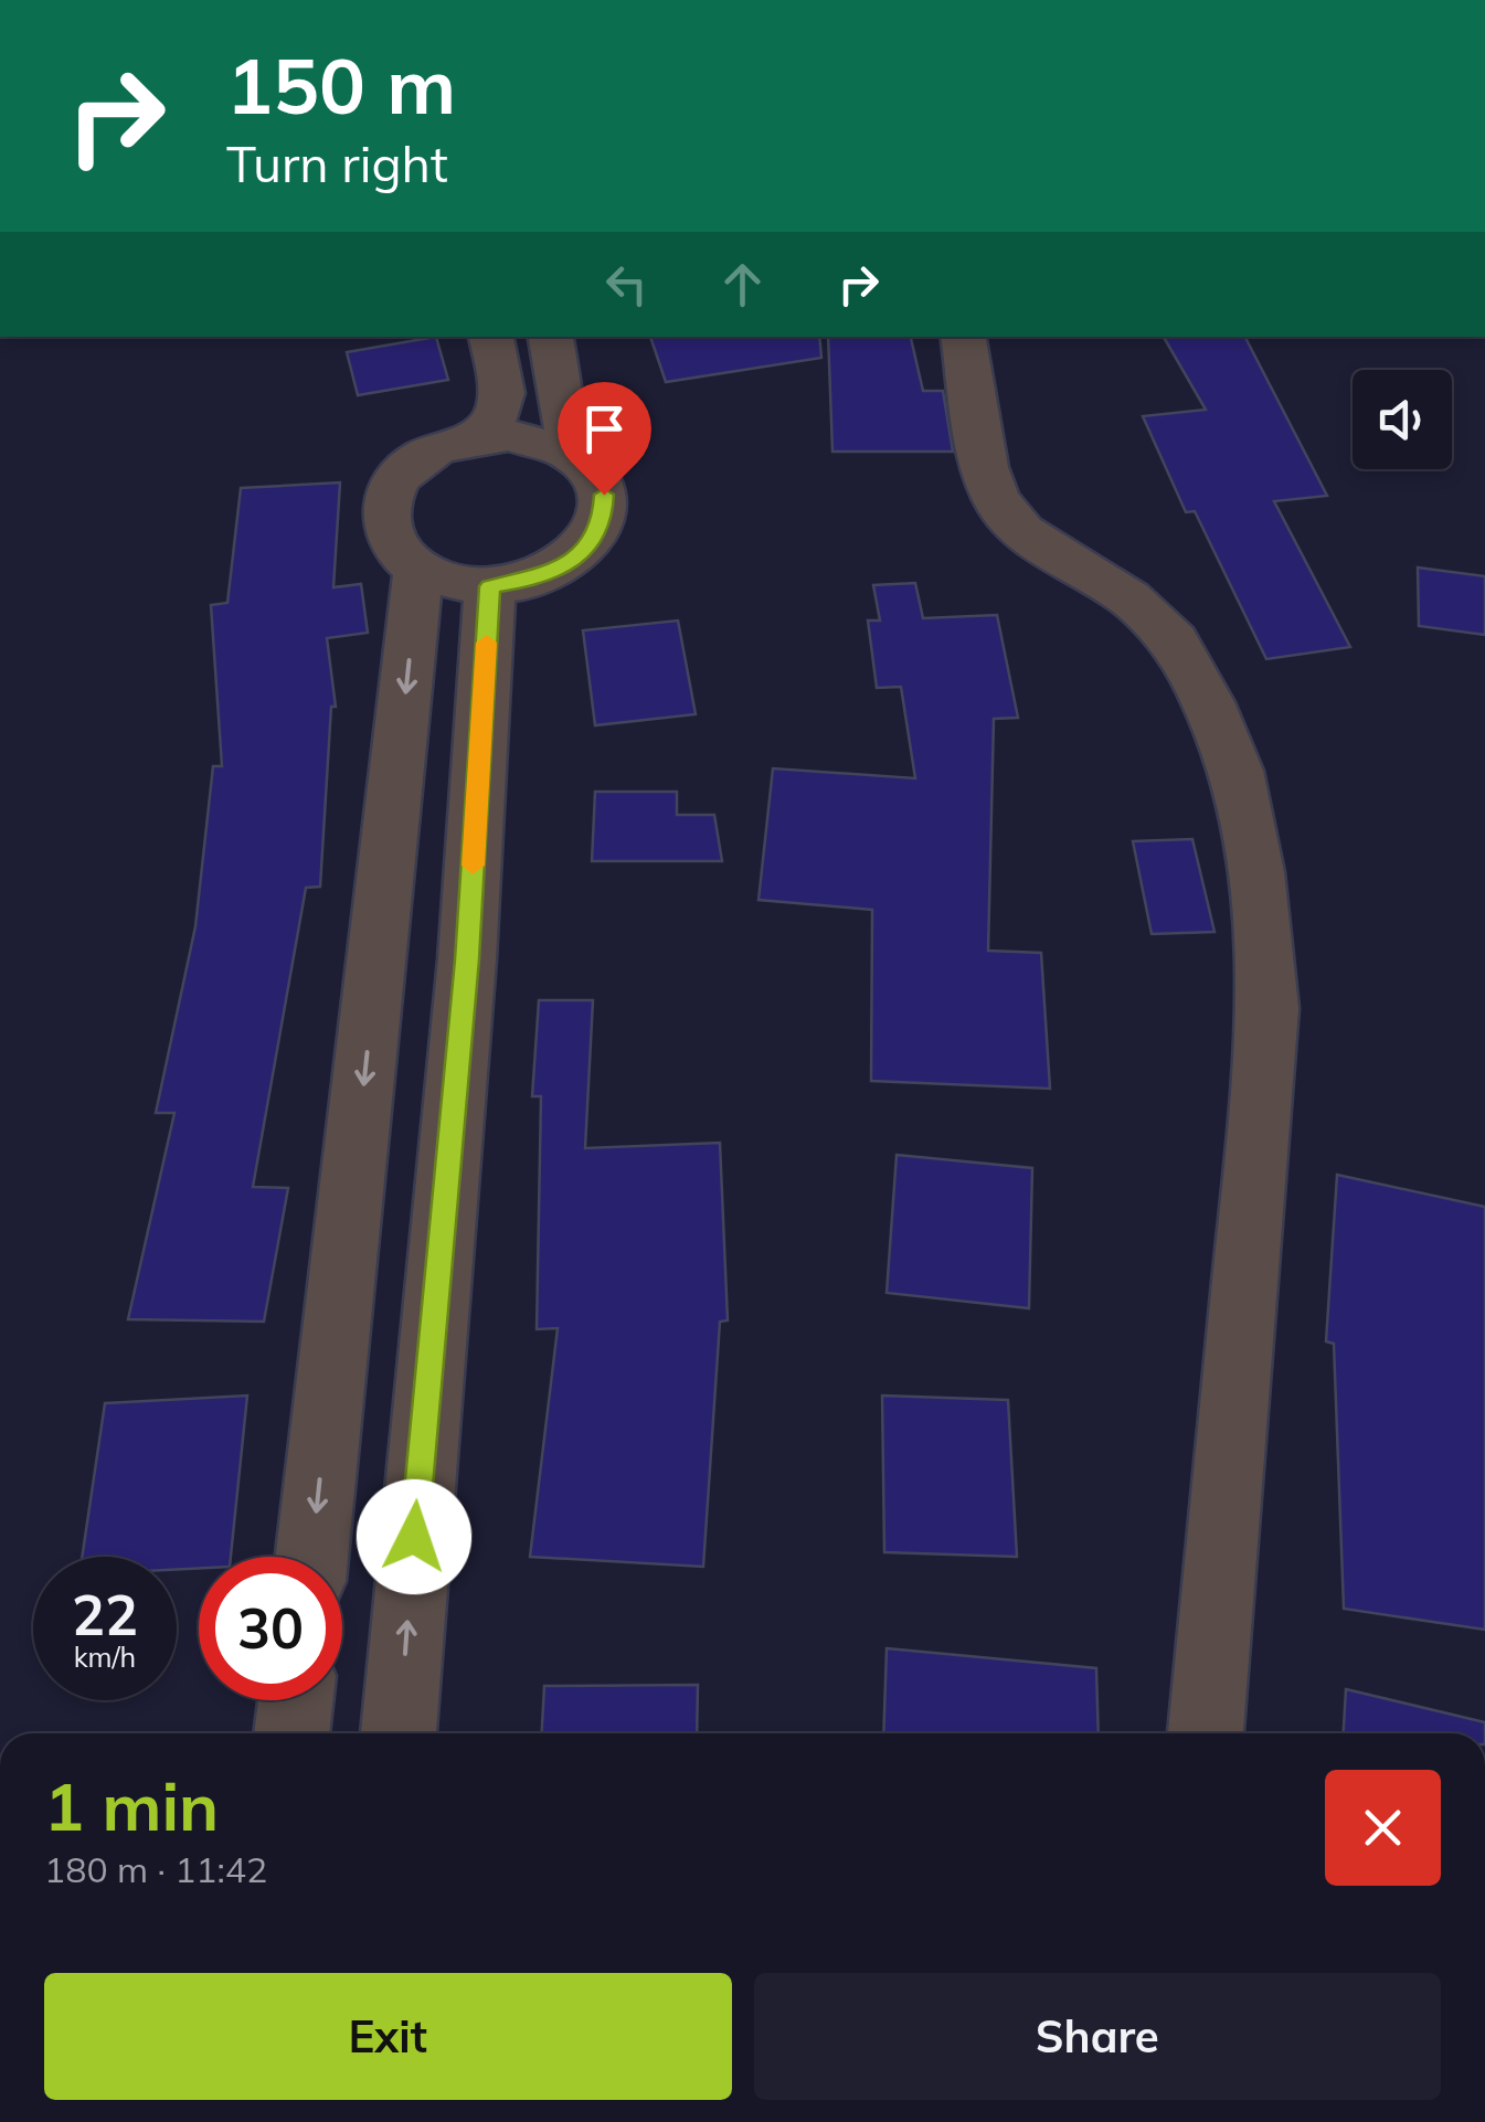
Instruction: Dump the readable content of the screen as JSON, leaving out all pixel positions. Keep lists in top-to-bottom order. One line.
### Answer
{"page":{"turn":["150 m","Turn right"],"speed":"22 km/h","limit":"30","heading":["1 min","180 m · 11:42"],"buttons":["Exit","Share"]}}
